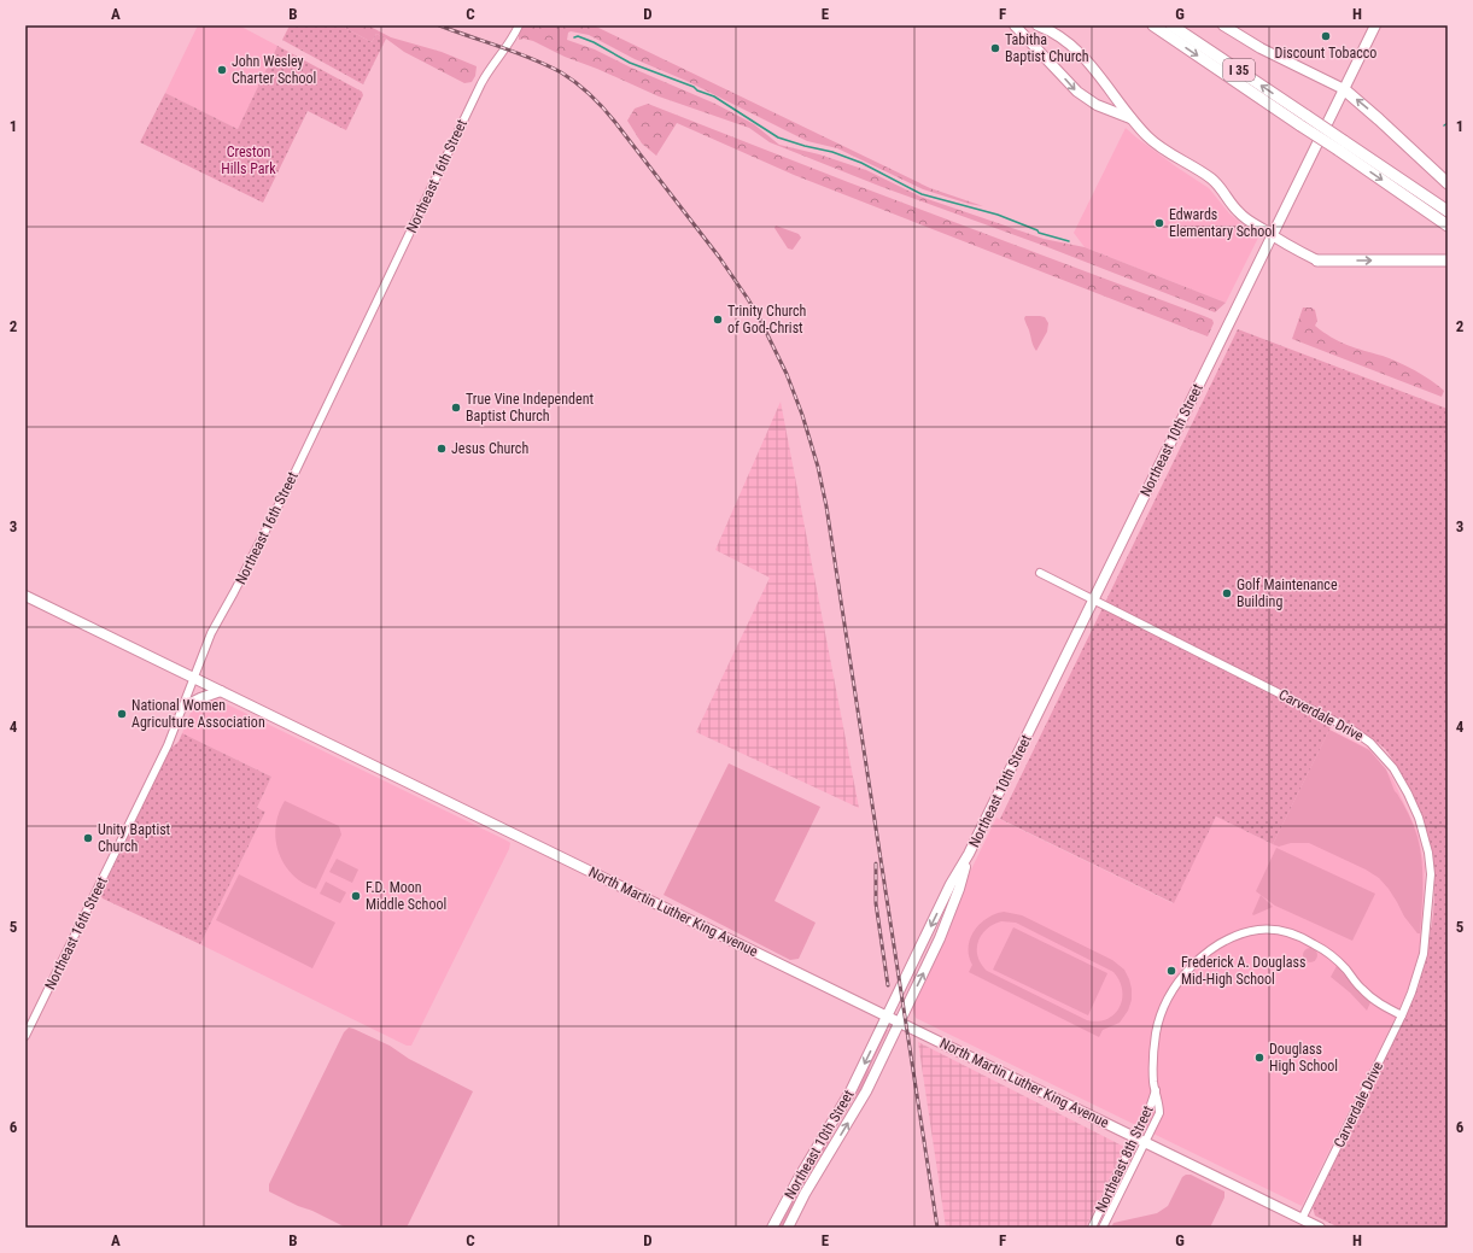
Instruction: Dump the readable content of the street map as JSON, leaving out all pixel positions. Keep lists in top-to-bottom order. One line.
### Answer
{"streets":{"highway":["I 35"],"main road":["Northeast 10th Street","North Martin Luther King Avenue"],"street":["Northeast 16th Street","Carverdale Drive","Northeast 8th Street"]},"crossings":[["Northeast 16th Street","North Martin Luther King Avenue"],["Northeast 10th Street","Carverdale Drive"],["Northeast 10th Street","North Martin Luther King Avenue"],["Carverdale Drive","North Martin Luther King Avenue"],["Carverdale Drive","Northeast 8th Street"],["North Martin Luther King Avenue","Northeast 8th Street"]],"parks":["Creston Hills Park"],"places":["Discount Tobacco","Tabitha Baptist Church","John Wesley Charter School","Edwards Elementary School","Trinity Church of God-Christ","True Vine Independent Baptist Church","Jesus Church","Golf Maintenance Building","National Women Agriculture Association","Unity Baptist Church","F.D. Moon Middle School","Frederick A. Douglass Mid-High School","Douglass High School"],"grid":{"columns":["A","B","C","D","E","F","G","H"],"rows":["1","2","3","4","5","6"]}}
